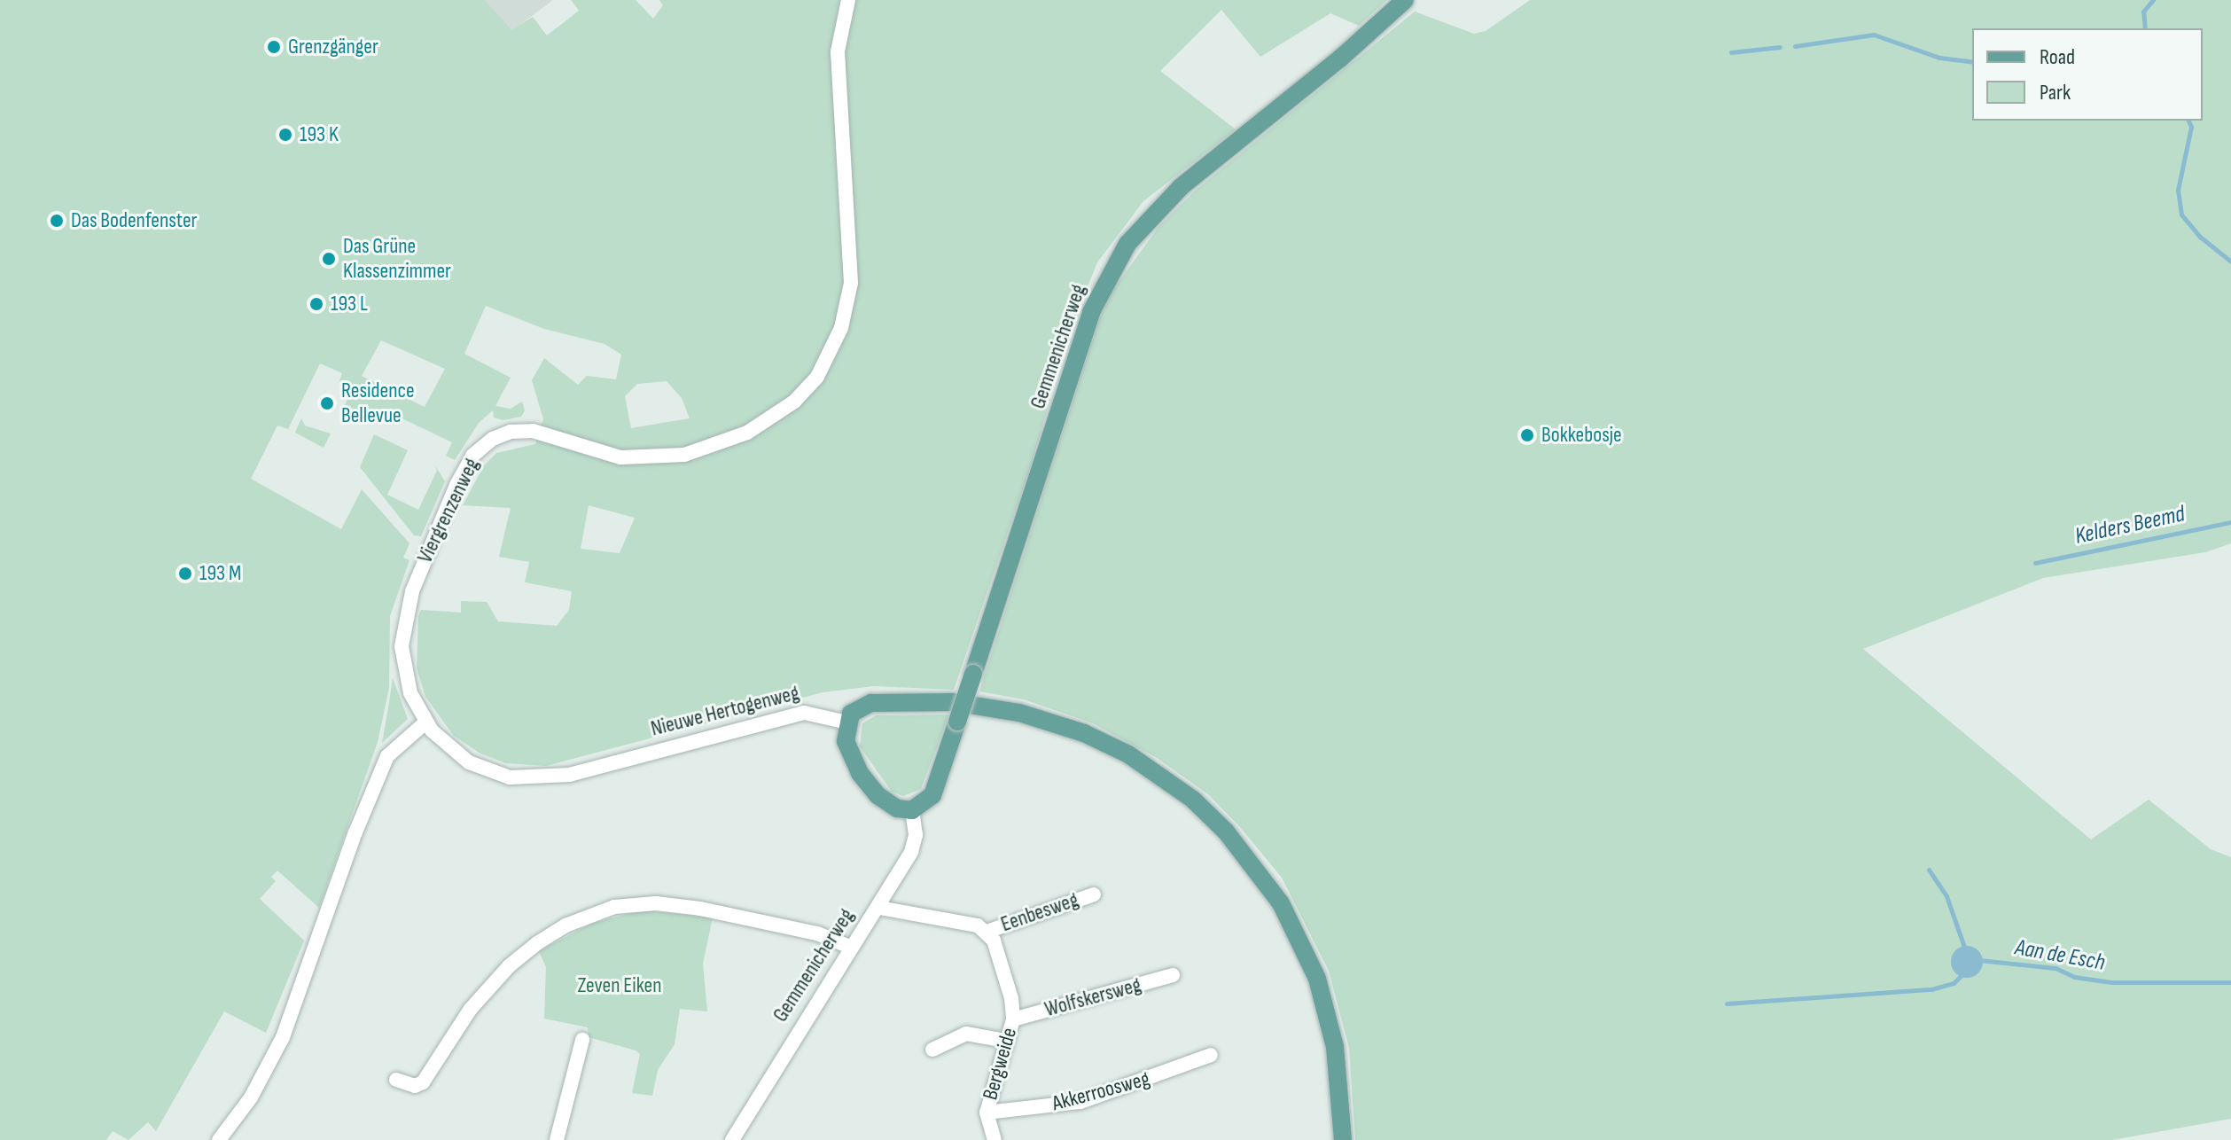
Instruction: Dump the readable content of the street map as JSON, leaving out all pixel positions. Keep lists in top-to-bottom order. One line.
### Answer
{"streets":{"main road":["Gemmenicherweg"],"street":["Viergrenzenweg","Nieuwe Hertogenweg","Eenbesweg","Wolfskersweg","Bergweide","Akkerroosweg"]},"crossings":[["Viergrenzenweg","Nieuwe Hertogenweg"],["Eenbesweg","Bergweide"],["Wolfskersweg","Bergweide"],["Bergweide","Akkerroosweg"]],"water":["Kelders Beemd","Aan de Esch"],"parks":["Zeven Eiken"],"places":["Grenzgänger","193 K","Das Bodenfenster","Das Grüne Klassenzimmer","193 L","Residence Bellevue","Bokkebosje","193 M"],"legend":["Road","Park"]}
